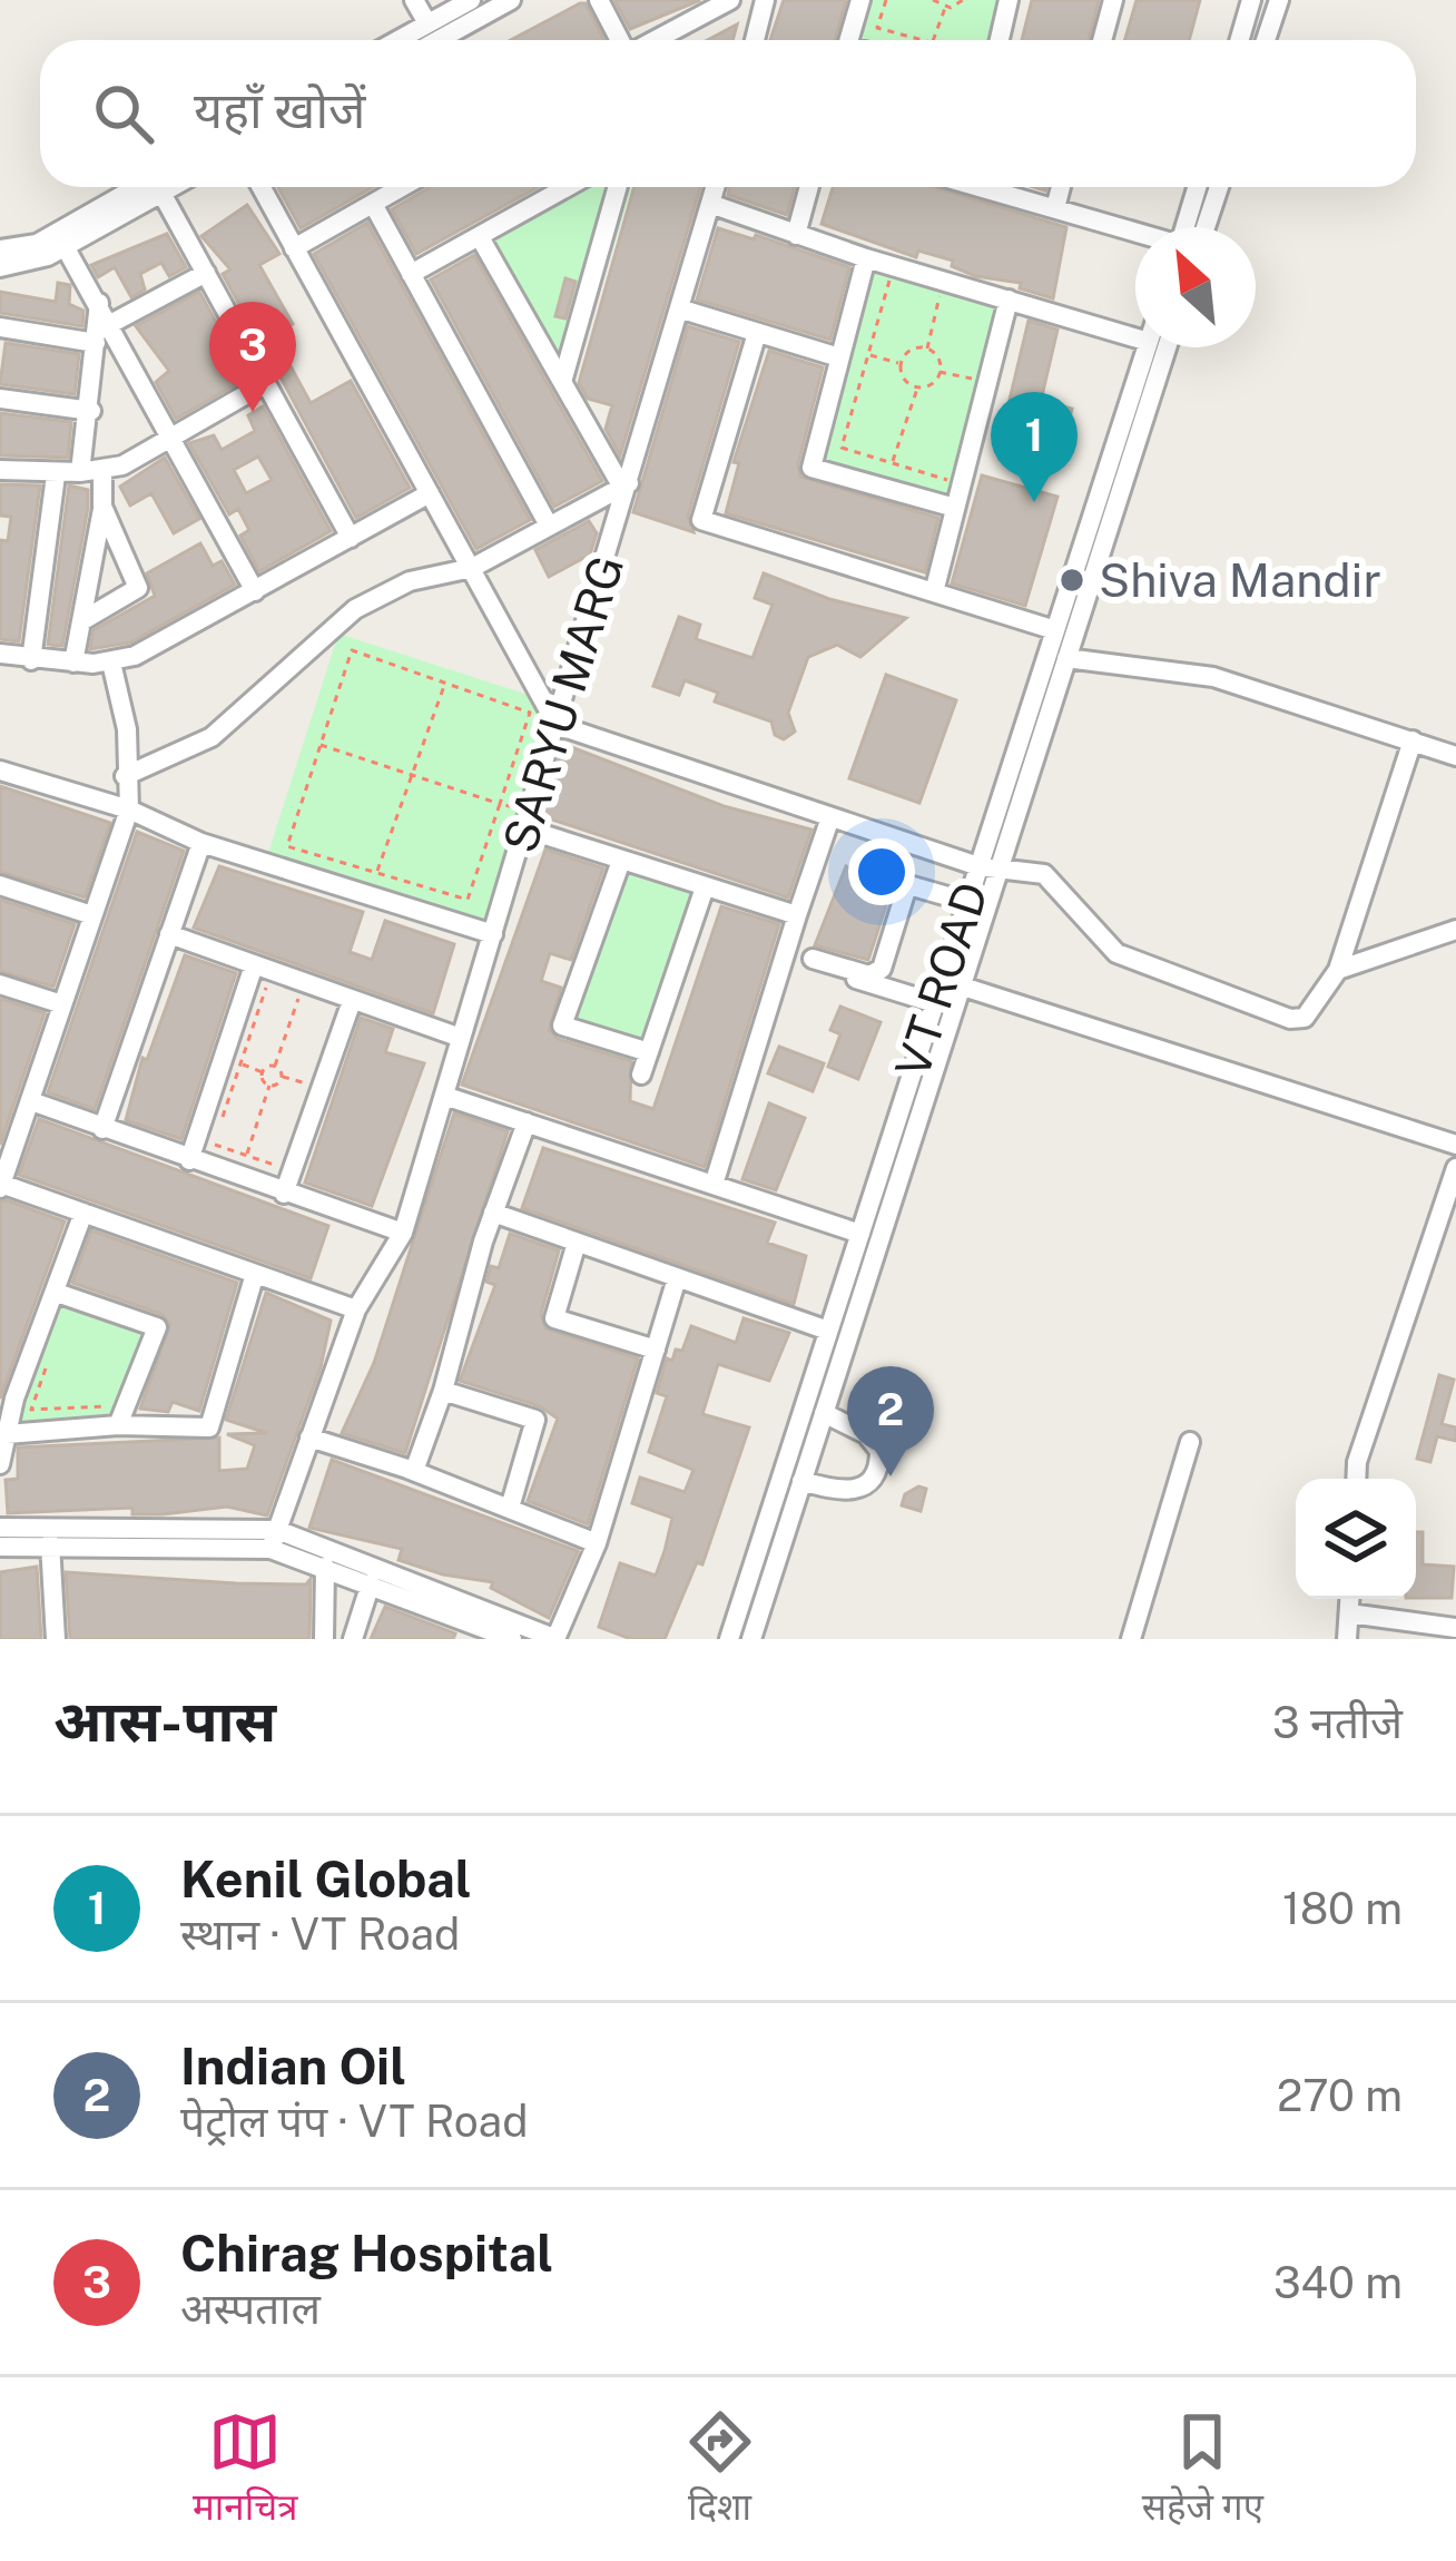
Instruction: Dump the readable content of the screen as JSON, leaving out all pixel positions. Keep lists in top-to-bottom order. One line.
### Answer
{"streets":{"street":["SARYU MARG","VT ROAD"]},"places":["Shiva Mandir"],"north":"top left","page":{"search":"यहाँ खोजें","pins":["3","1","2"],"heading":["आस-पास","3 नतीजे"],"list":[{"mark":"1","name":"Kenil Global","note":"स्थान · VT Road","value":"180 m"},{"mark":"2","name":"Indian Oil","note":"पेट्रोल पंप · VT Road","value":"270 m"},{"mark":"3","name":"Chirag Hospital","note":"अस्पताल","value":"340 m"}],"nav":["मानचित्र","दिशा","सहेजे गए"]}}
